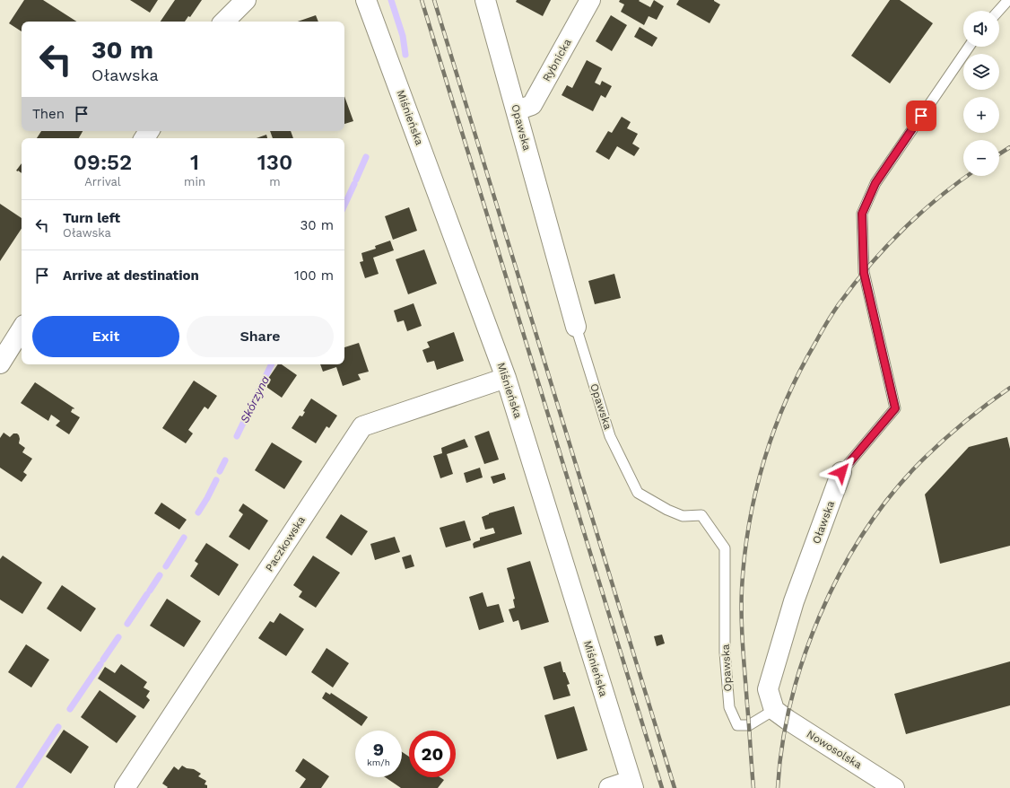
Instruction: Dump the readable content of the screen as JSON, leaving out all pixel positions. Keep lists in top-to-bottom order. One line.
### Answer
{"streets":{"street":["Rybnicka","Miśnieńska","Opawska","Oławska","Paczkowska","Nowosolska"]},"crossings":[["Rybnicka","Opawska"],["Miśnieńska","Paczkowska"],["Opawska","Oławska"],["Opawska","Nowosolska"],["Oławska","Nowosolska"]],"water":["Skórzyna"],"page":{"map_buttons":["+","−"],"turn":["30 m","Oławska"],"then":"Then","eta":["09:52","Arrival","1","min","130","m"],"list":[{"name":"Turn left","note":"Oławska","value":"30 m"},{"name":"Arrive at destination","value":"100 m"}],"buttons":["Exit","Share"],"speed":"9 km/h","limit":"20"}}
